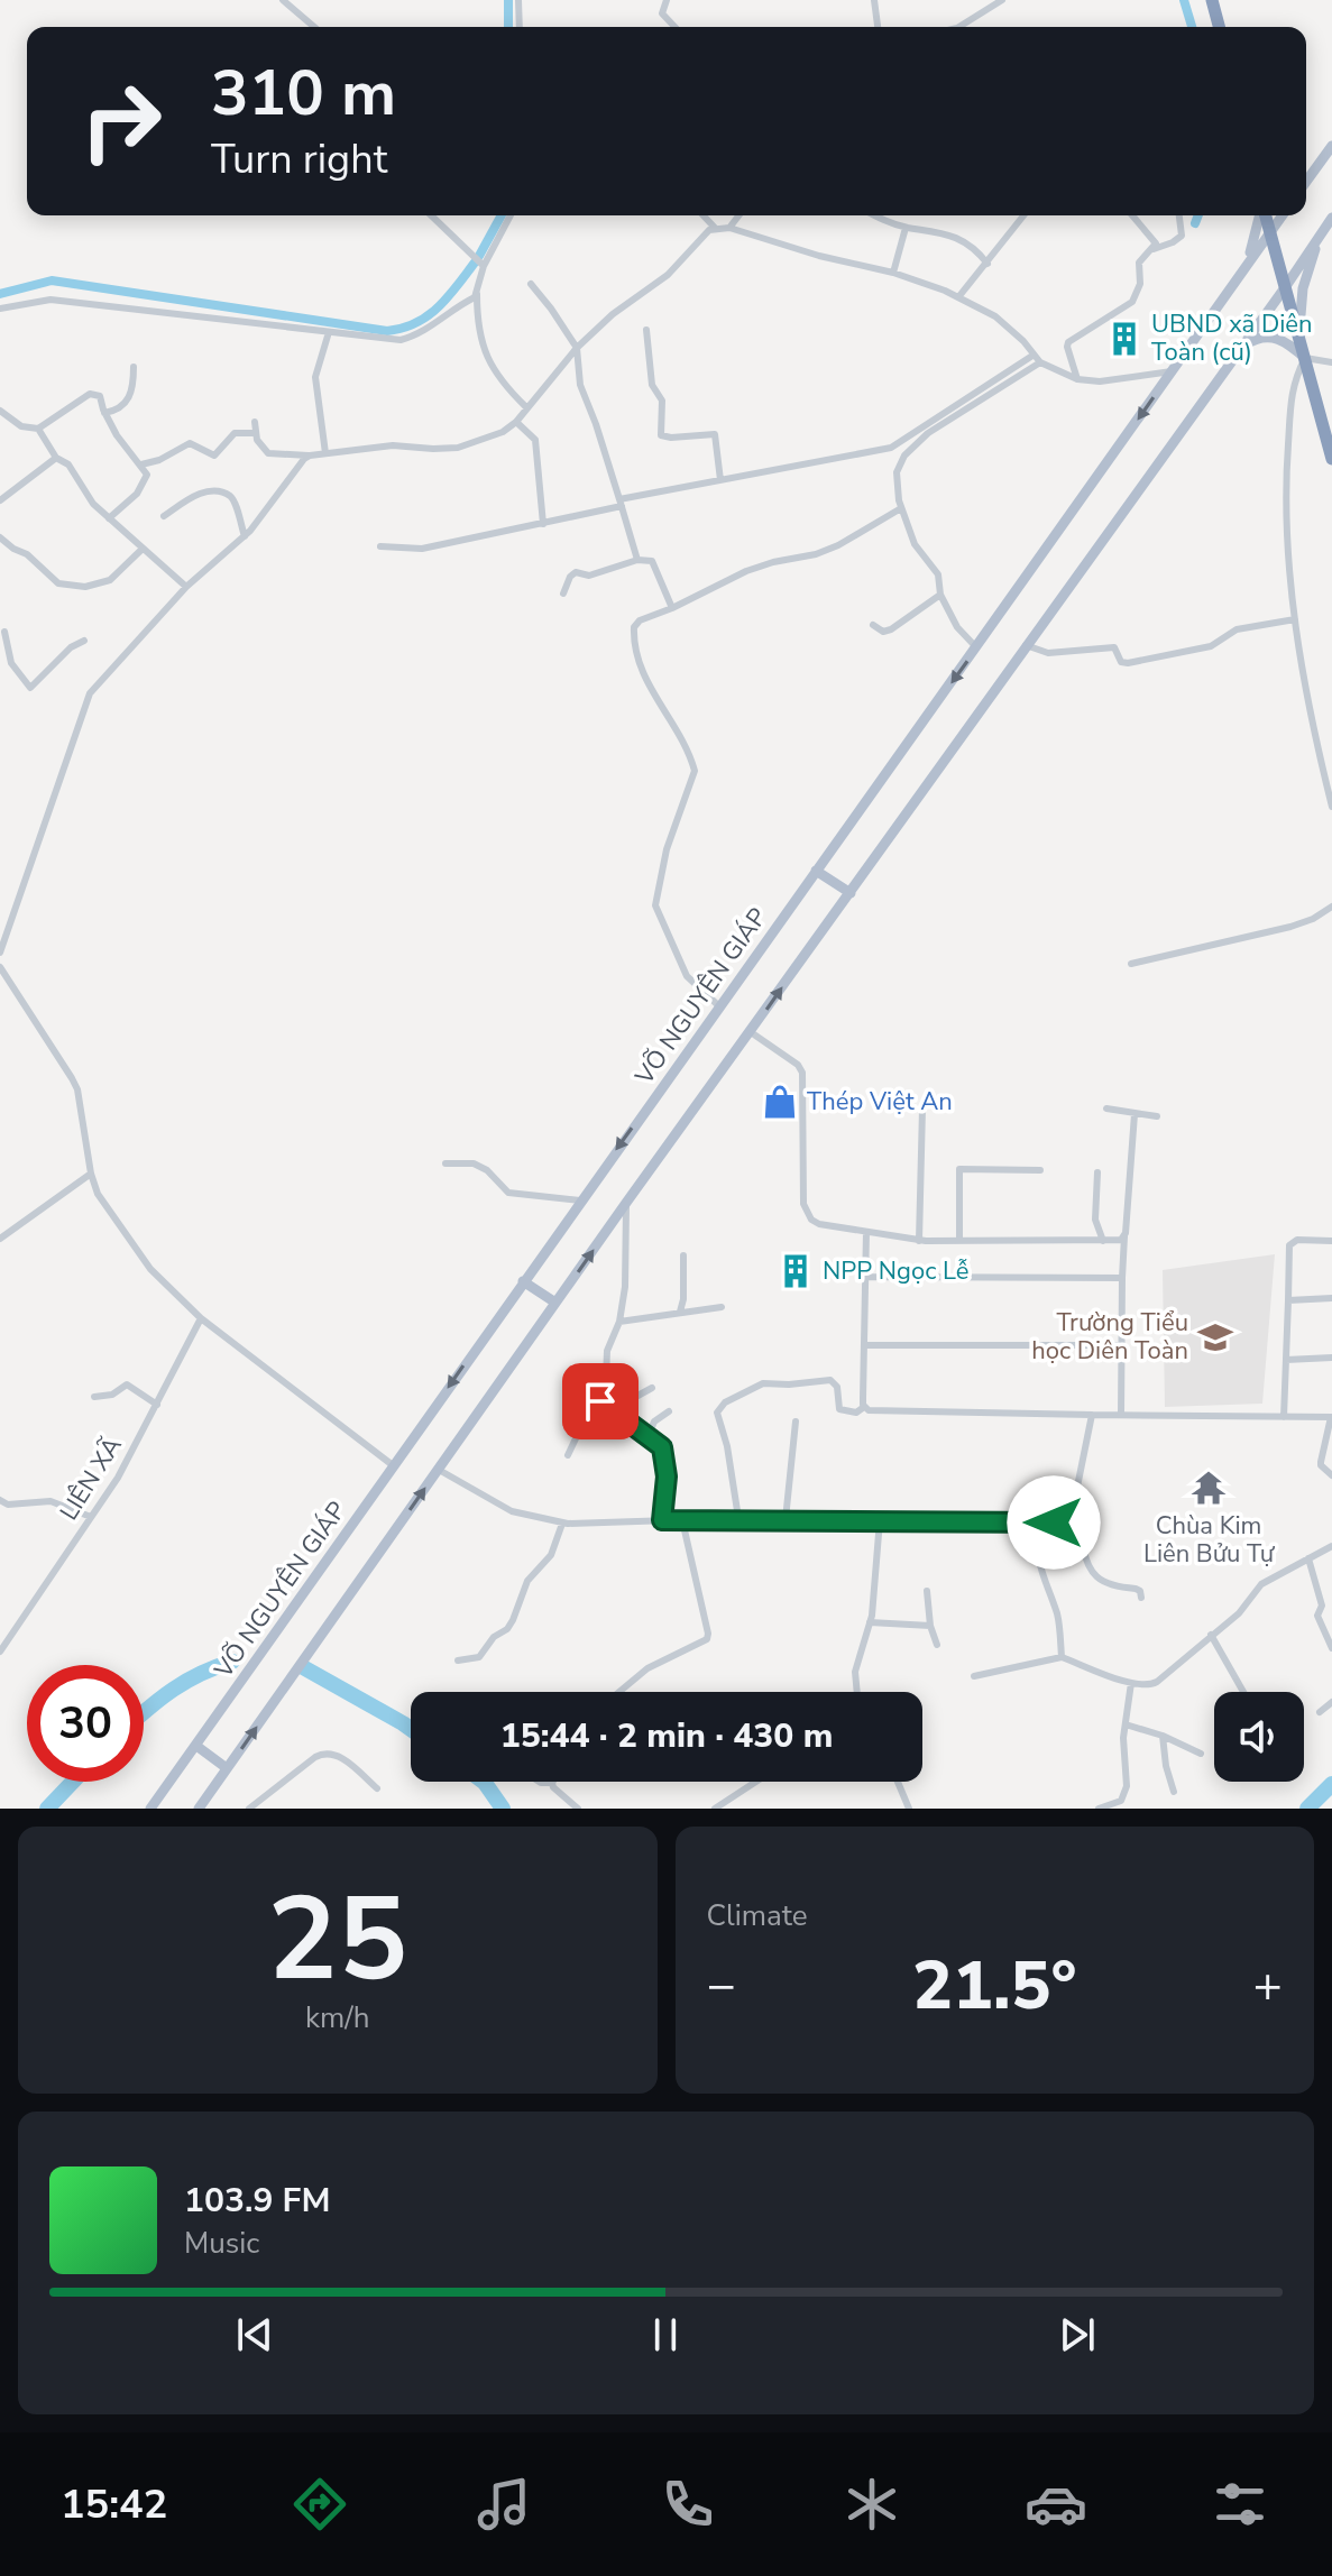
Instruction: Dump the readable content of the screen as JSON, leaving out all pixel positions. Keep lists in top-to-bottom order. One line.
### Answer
{"streets":{"main road":["VÕ NGUYÊN GIÁP"],"street":["LIÊN XÃ"]},"places":{"building":["UBND xã Diên Toàn (cũ)","NPP Ngọc Lễ"],"shop":["Thép Việt An"],"school or university":["Trường Tiểu học Diên Toàn"],"temple":["Chùa Kim Liên Bửu Tự"]},"page":{"turn":["310 m","Turn right"],"limit":"30","trip":"15:44 · 2 min · 430 m","tile":[["25","km/h"],"Climate"],"heat":["−","21.5°","+"],"song":["103.9 FM","Music"],"tabs":"15:42"}}
